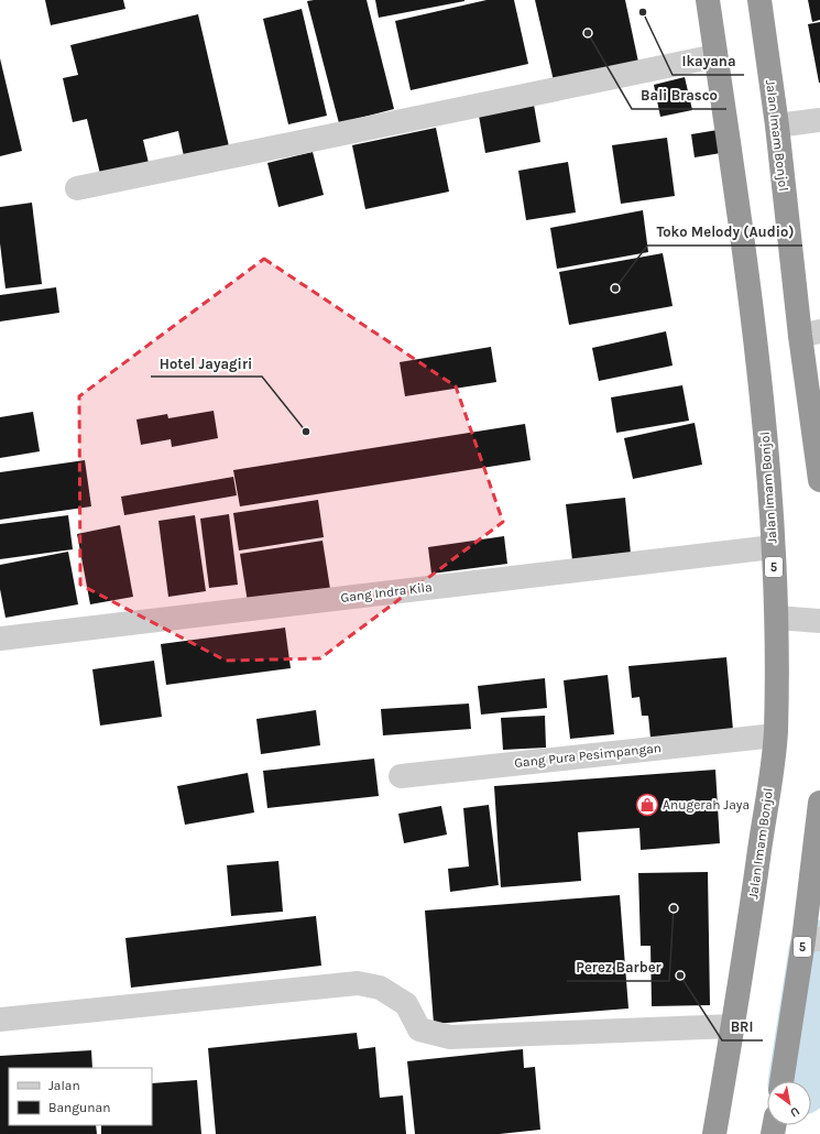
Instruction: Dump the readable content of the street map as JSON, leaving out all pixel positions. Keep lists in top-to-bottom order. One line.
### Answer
{"streets":{"highway":["Jalan Imam Bonjol","5"],"street":["Gang Indra Kila","Gang Pura Pesimpangan"]},"crossings":[["Jalan Imam Bonjol","Gang Indra Kila"],["Jalan Imam Bonjol","Gang Pura Pesimpangan"]],"places":{"other":["Ikayana","Bali Brasco","Toko Melody (Audio)","Hotel Jayagiri","Perez Barber","BRI"],"shop":["Anugerah Jaya"]},"legend":["Jalan","Bangunan"],"north":"bottom right"}
